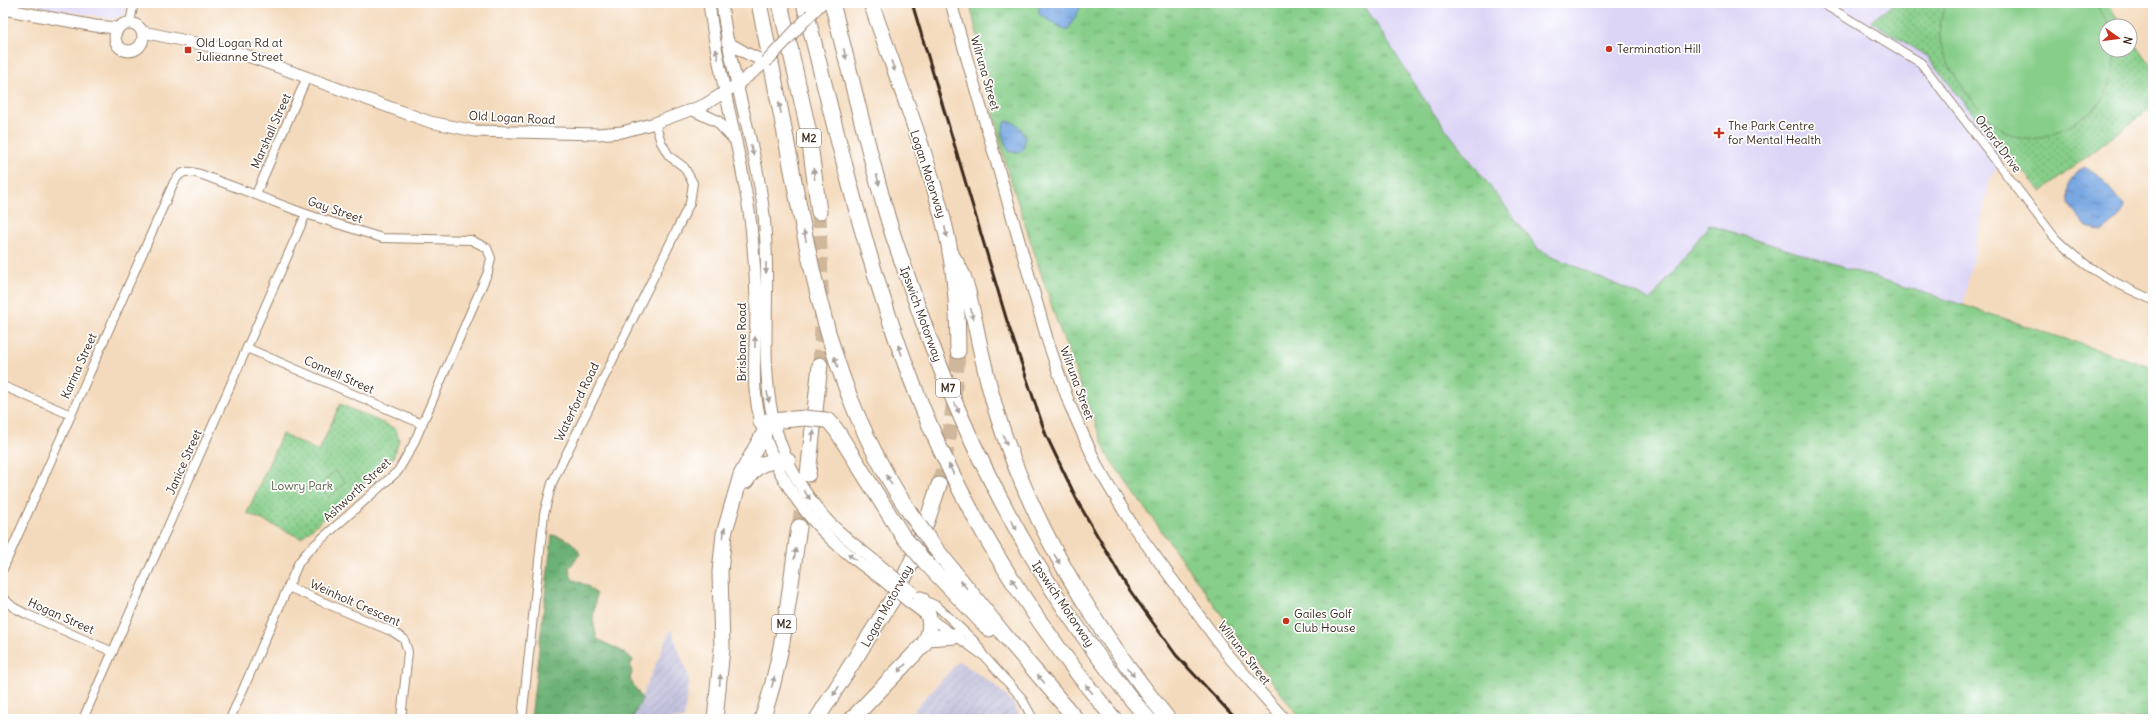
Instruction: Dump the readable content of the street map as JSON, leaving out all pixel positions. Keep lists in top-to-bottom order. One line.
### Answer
{"streets":{"highway":["M2","Logan Motorway","Ipswich Motorway","M7"],"main road":["Wilruna Street","Old Logan Road","Brisbane Road"],"street":["Marshall Street","Orford Drive","Gay Street","Karina Street","Connell Street","Waterford Road","Janice Street","Ashworth Street","Weinholt Crescent","Hogan Street"]},"crossings":[["Old Logan Road","Marshall Street"],["Old Logan Road","Brisbane Road"],["Old Logan Road","Waterford Road"],["Marshall Street","Gay Street"],["Gay Street","Karina Street"],["Gay Street","Janice Street"],["Gay Street","Ashworth Street"],["Connell Street","Janice Street"],["Connell Street","Ashworth Street"],["Janice Street","Hogan Street"],["Ashworth Street","Weinholt Crescent"]],"parks":["Lowry Park"],"places":{"other":["Termination Hill","Gailes Golf Club House"],"transit":["Old Logan Rd at Julieanne Street"],"health":["The Park Centre for Mental Health"]},"north":"right"}
